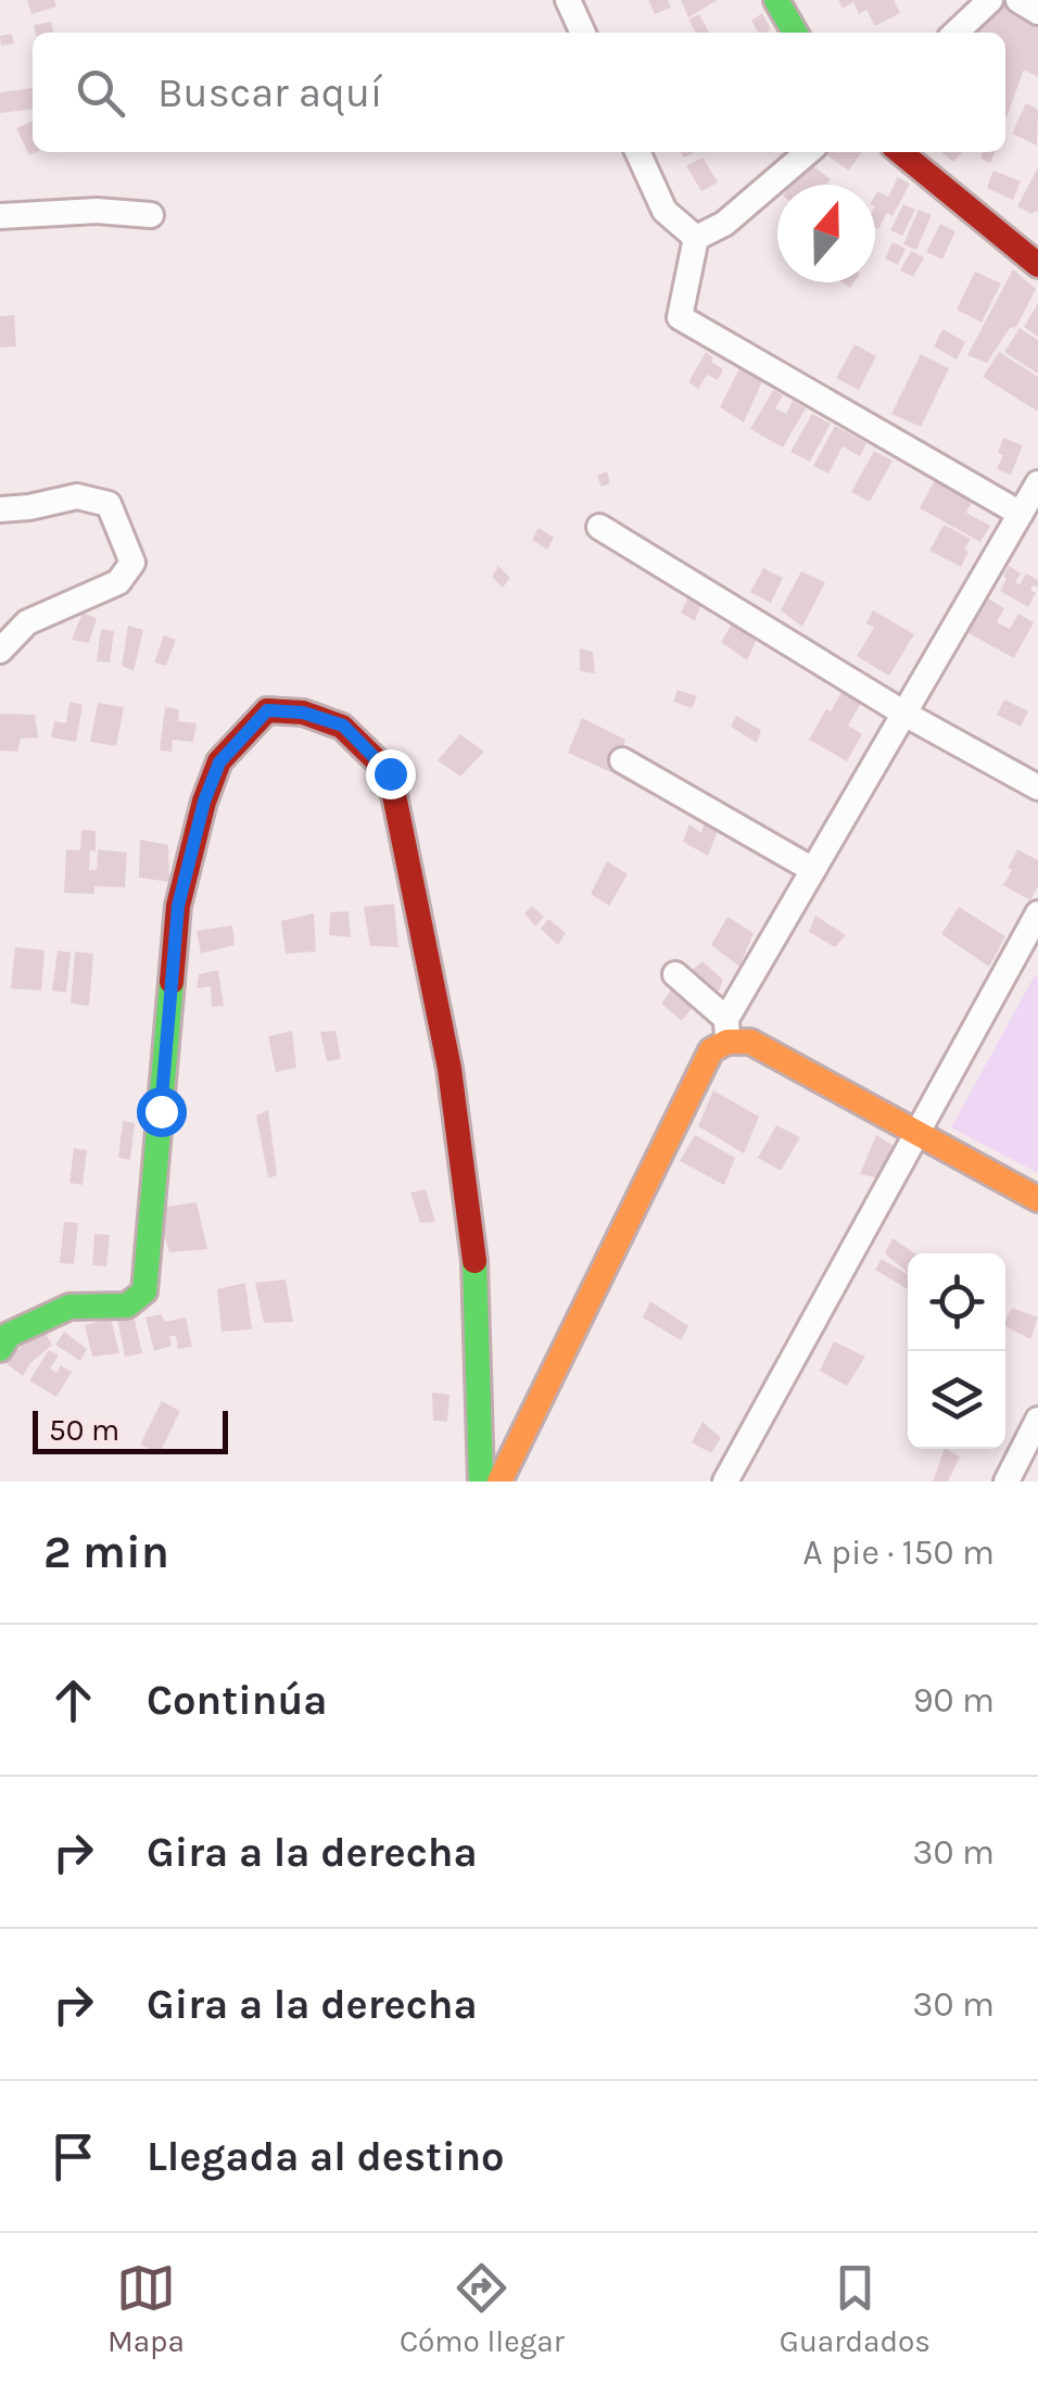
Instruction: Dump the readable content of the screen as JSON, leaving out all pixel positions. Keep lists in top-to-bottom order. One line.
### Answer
{"scale_bar":"50 m","north":"top","page":{"search":"Buscar aquí","scale":"50 m","heading":["2 min","A pie · 150 m"],"list":[["Continúa","90 m"],["Gira a la derecha","30 m"],["Gira a la derecha","30 m"],"Llegada al destino"],"nav":["Mapa","Cómo llegar","Guardados"]}}
